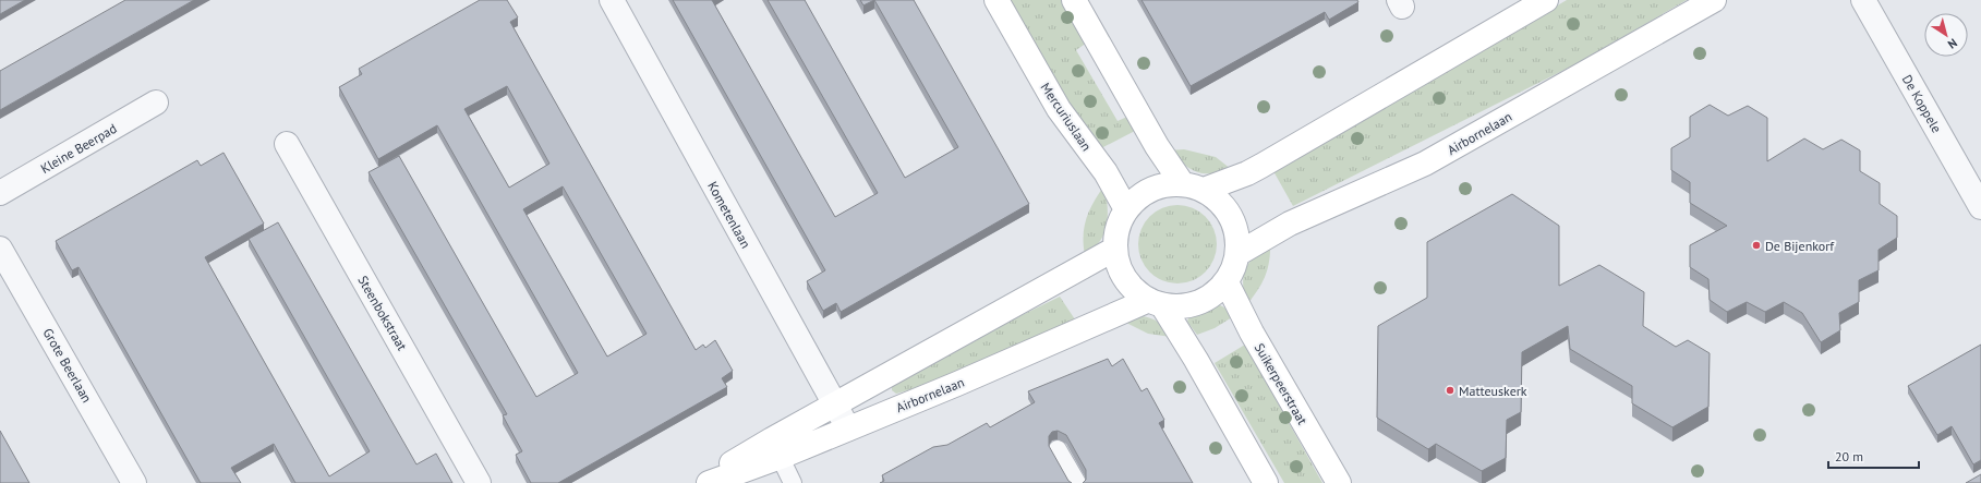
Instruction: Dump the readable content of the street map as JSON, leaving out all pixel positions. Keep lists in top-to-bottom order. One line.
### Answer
{"streets":{"street":["De Koppele","Mercuriuslaan","Airbornelaan","Kleine Beerpad","Kometenlaan","Steenbokstraat","Grote Beerlaan","Suikerpeerstraat"]},"crossings":[["Mercuriuslaan","Airbornelaan"],["Mercuriuslaan","Suikerpeerstraat"],["Airbornelaan","Kometenlaan"],["Airbornelaan","Suikerpeerstraat"]],"places":["De Bijenkorf","Matteuskerk"],"scale_bar":"20 m","north":"bottom right"}
